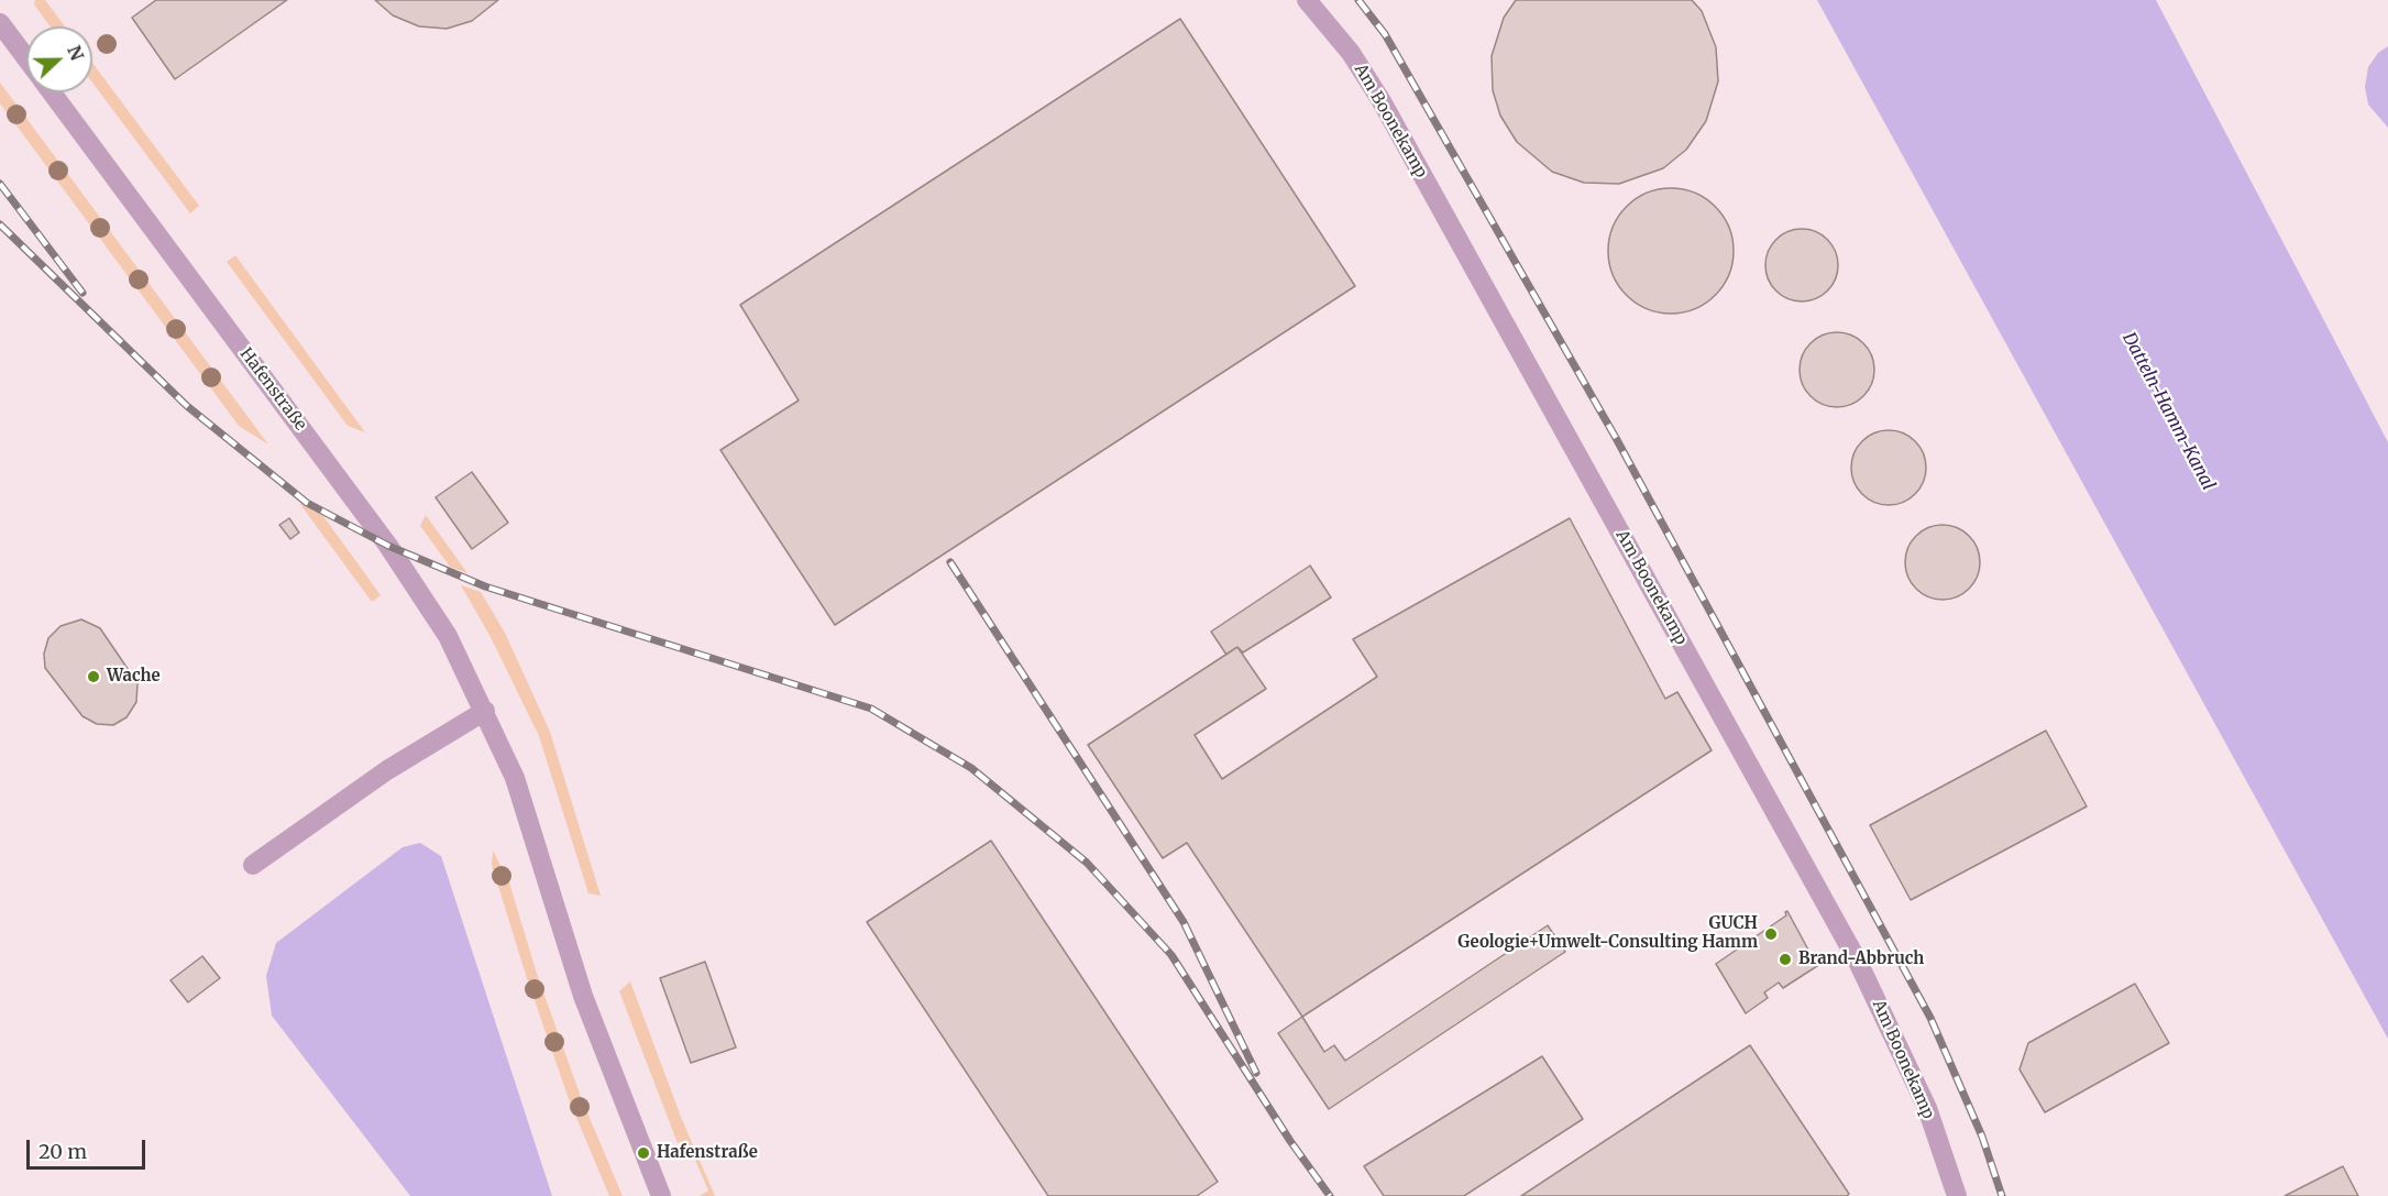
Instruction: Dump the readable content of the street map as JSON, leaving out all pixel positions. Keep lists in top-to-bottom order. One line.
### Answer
{"streets":{"street":["Am Boonekamp","Hafenstraße"]},"water":["Datteln-Hamm-Kanal"],"places":["Wache","GUCH Geologie+Umwelt-Consulting Hamm","Brand-Abbruch","Hafenstraße"],"scale_bar":"20 m","north":"right"}
